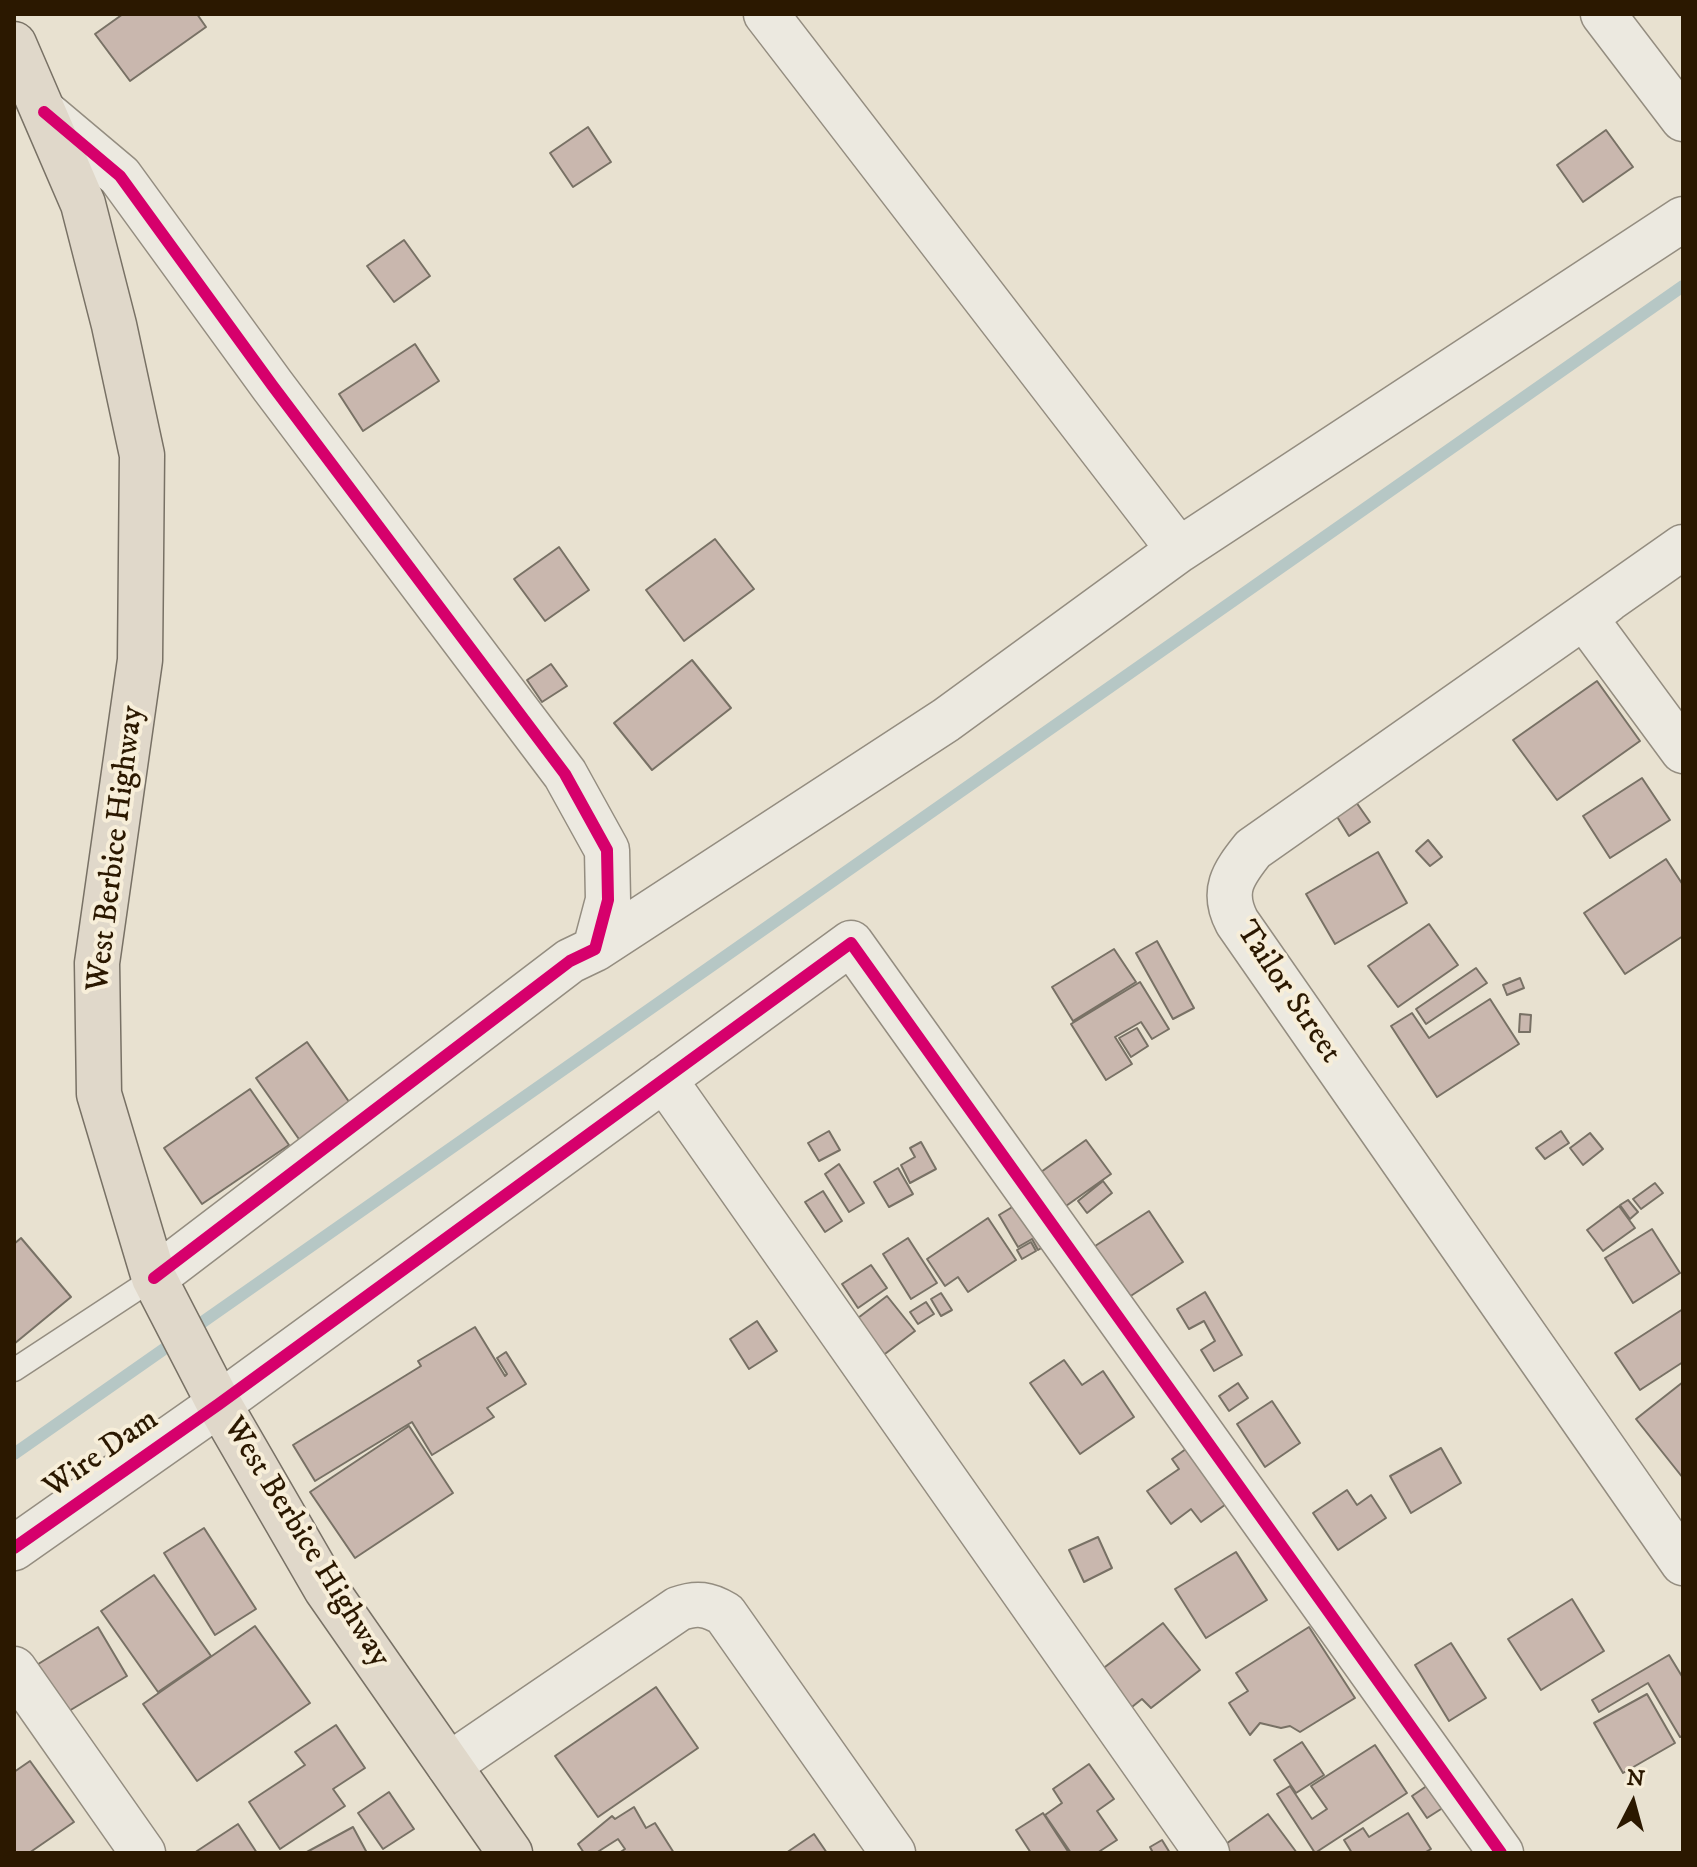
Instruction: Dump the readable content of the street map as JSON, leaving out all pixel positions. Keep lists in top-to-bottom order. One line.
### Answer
{"streets":{"main road":["West Berbice Highway"],"street":["Tailor Street","Wire Dam"]},"crossings":[["West Berbice Highway","Wire Dam"]],"north":"top"}
